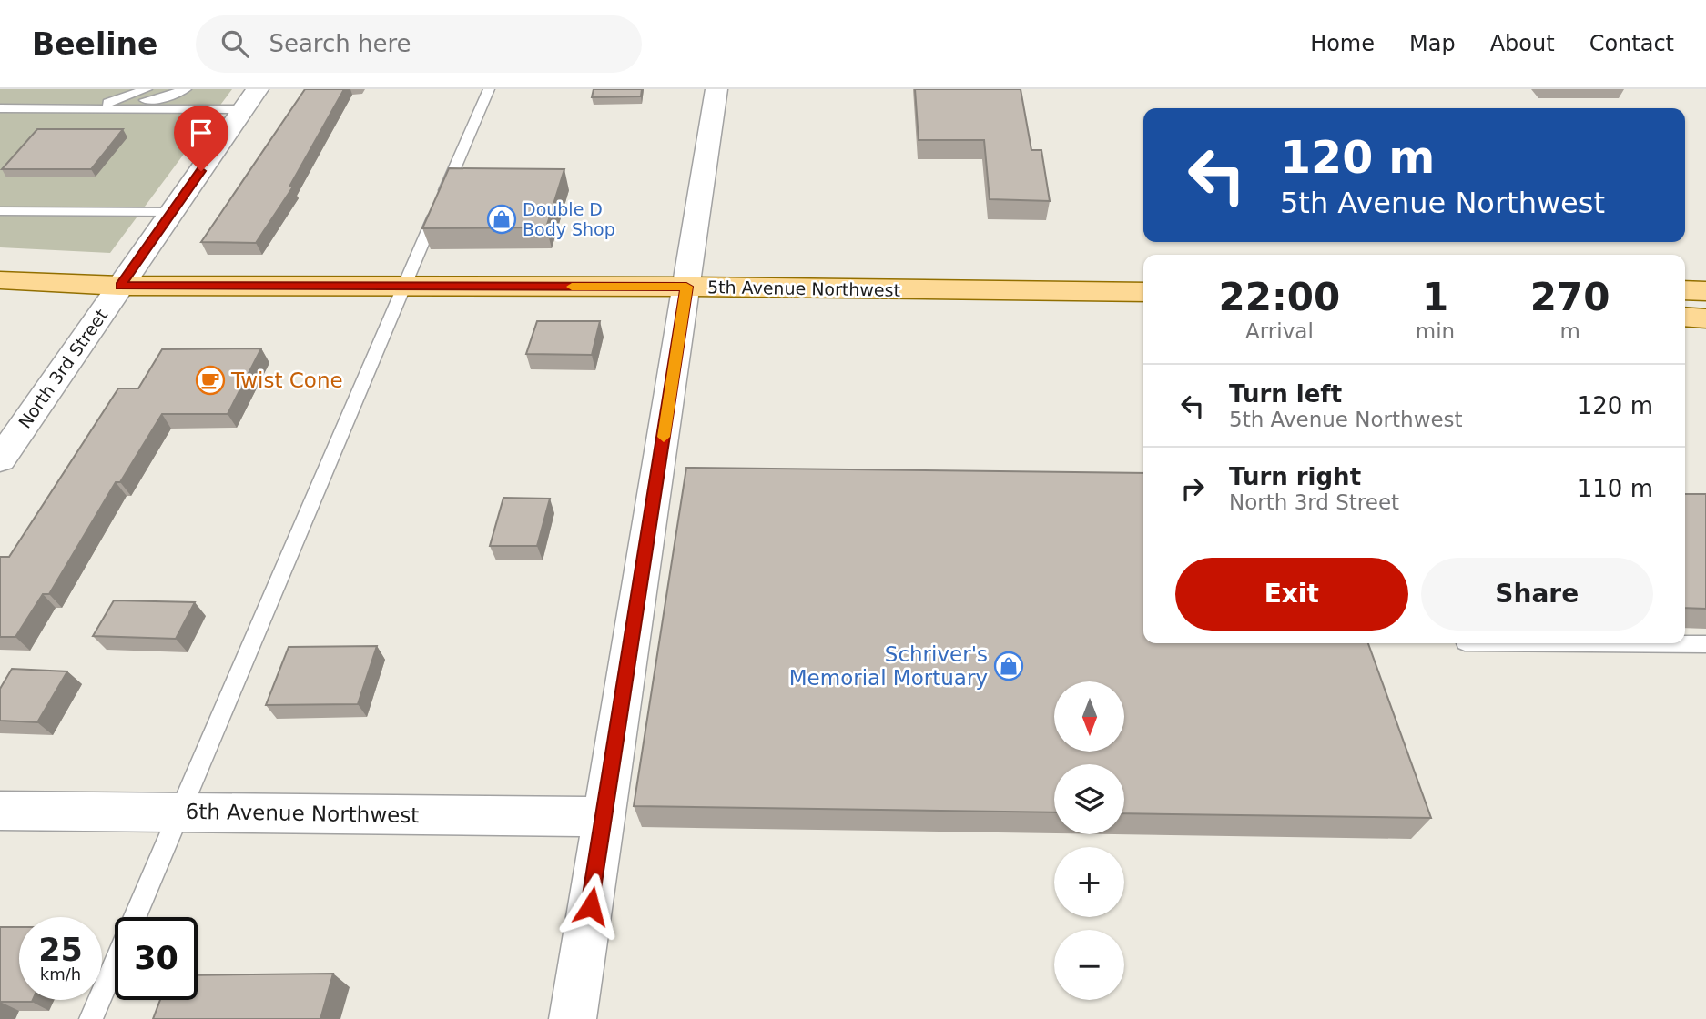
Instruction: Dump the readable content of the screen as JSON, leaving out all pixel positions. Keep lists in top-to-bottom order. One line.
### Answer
{"streets":{"main road":["5th Avenue Northwest"],"street":["North 3rd Street","6th Avenue Northwest"]},"crossings":[["5th Avenue Northwest","North 3rd Street"]],"places":{"shop":["Double D Body Shop","Schriver's Memorial Mortuary"],"cafe":["Twist Cone"]},"north":"bottom","page":{"header":"Beeline","search":"Search here","nav":["Home","Map","About","Contact"],"turn":["120 m","5th Avenue Northwest"],"eta":["22:00","Arrival","1","min","270","m"],"list":[{"name":"Turn left","note":"5th Avenue Northwest","value":"120 m"},{"name":"Turn right","note":"North 3rd Street","value":"110 m"}],"buttons":["Exit","Share"],"map_buttons":["+","−"],"speed":"25 km/h","limit":"30"}}
